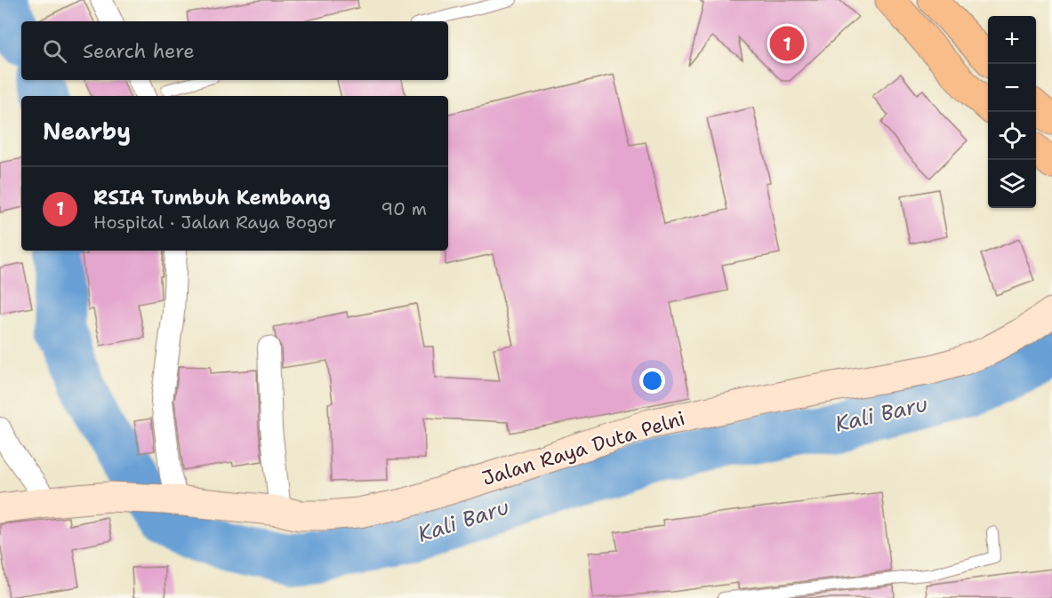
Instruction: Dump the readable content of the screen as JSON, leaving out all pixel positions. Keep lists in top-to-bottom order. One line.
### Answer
{"streets":{"main road":["Jalan Raya Duta Pelni"]},"water":["Kali Baru"],"page":{"map_buttons":["+","−"],"search":"Search here","pins":"1","heading":"Nearby","list":[{"mark":"1","name":"RSIA Tumbuh Kembang","note":"Hospital · Jalan Raya Bogor","value":"90 m"}]}}
